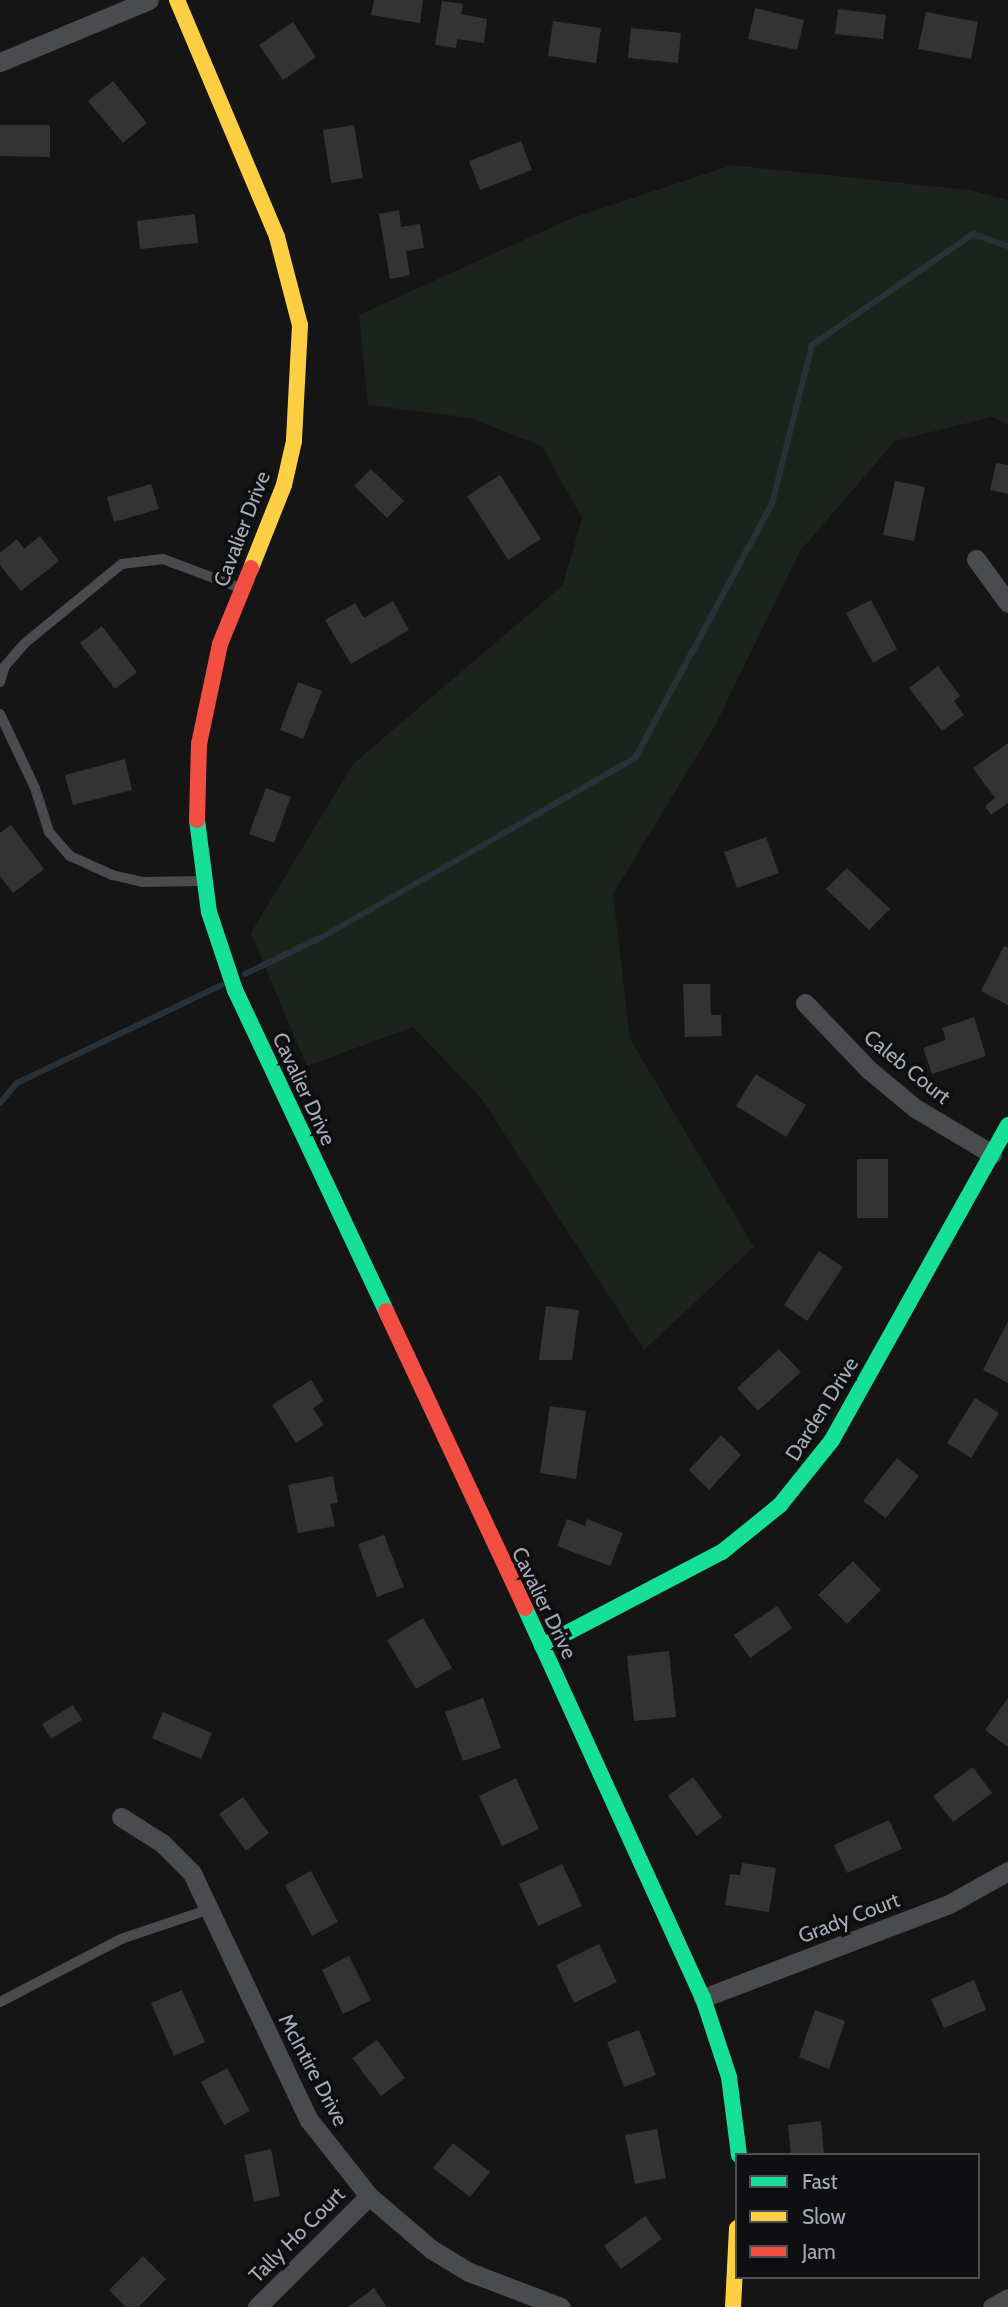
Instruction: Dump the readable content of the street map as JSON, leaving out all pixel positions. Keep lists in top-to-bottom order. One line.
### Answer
{"streets":{"street":["Cavalier Drive","Caleb Court","Darden Drive","Grady Court","McIntire Drive","Tally Ho Court"]},"crossings":[["Cavalier Drive","Darden Drive"],["Cavalier Drive","Grady Court"],["Caleb Court","Darden Drive"],["McIntire Drive","Tally Ho Court"]],"legend":["Fast","Slow","Jam"]}
